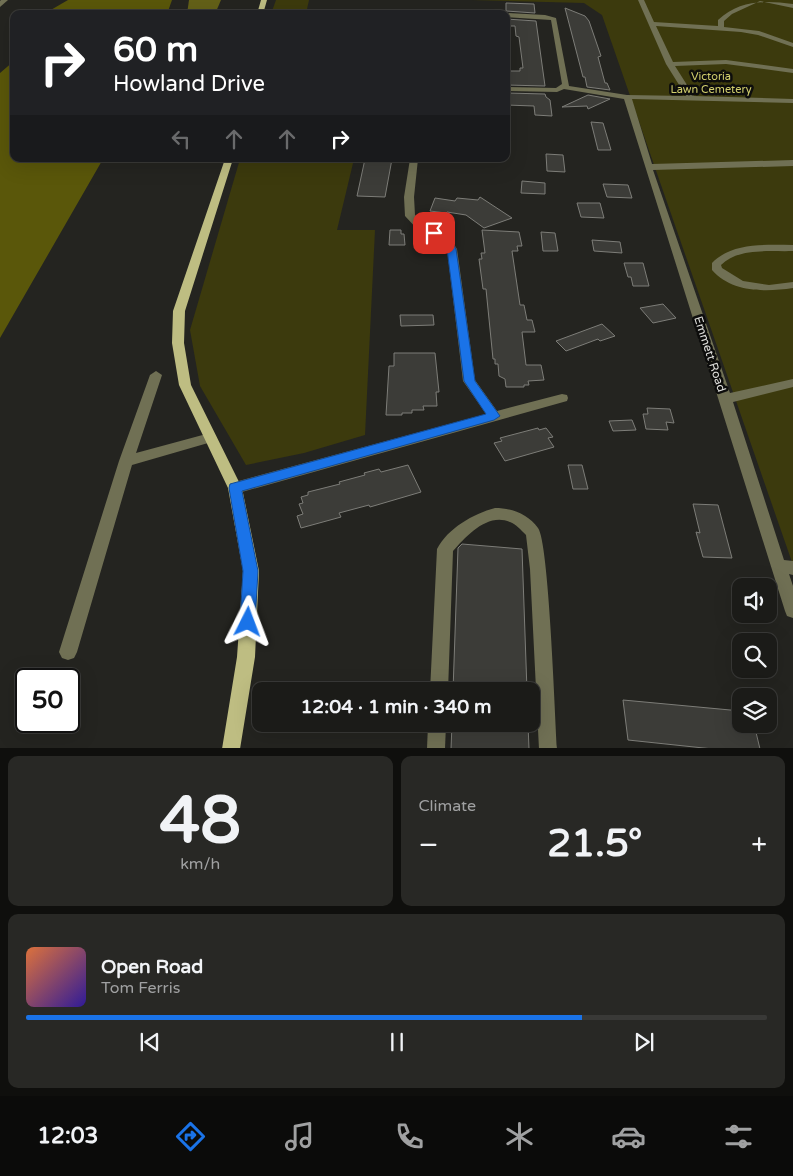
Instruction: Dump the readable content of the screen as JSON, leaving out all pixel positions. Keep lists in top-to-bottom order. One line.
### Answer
{"streets":{"street":["Emmett Road"]},"parks":["Victoria Lawn Cemetery"],"page":{"turn":["60 m","Howland Drive"],"limit":"50","trip":"12:04 · 1 min · 340 m","tile":[["48","km/h"],"Climate"],"heat":["−","21.5°","+"],"song":["Open Road","Tom Ferris"],"tabs":"12:03"}}
